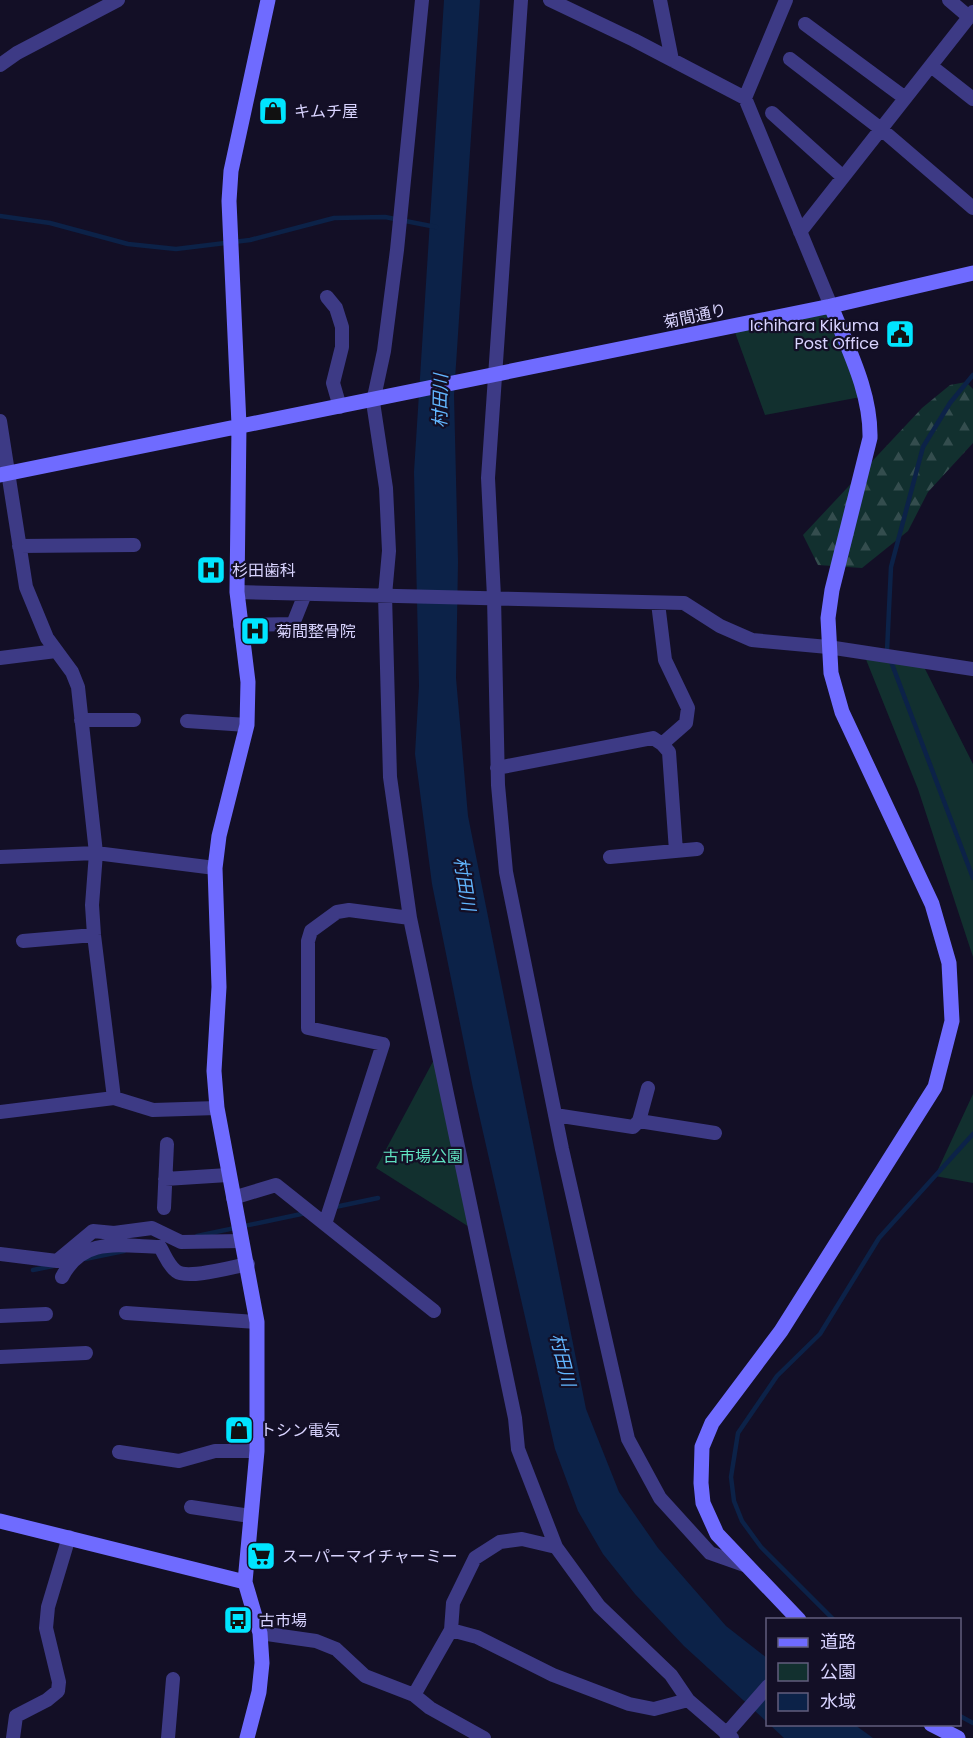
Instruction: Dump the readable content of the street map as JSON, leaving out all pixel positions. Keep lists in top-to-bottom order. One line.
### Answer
{"streets":{"street":["菊間通り"]},"water":["村田川"],"parks":["古市場公園"],"places":{"shop":["キムチ屋","トシン電気"],"public building":["Ichihara Kikuma Post Office"],"hospital":["杉田歯科","菊間整骨院"],"supermarket":["スーパーマイチャーミー"],"bus stop":["古市場"]},"legend":["道路","公園","水域"]}
